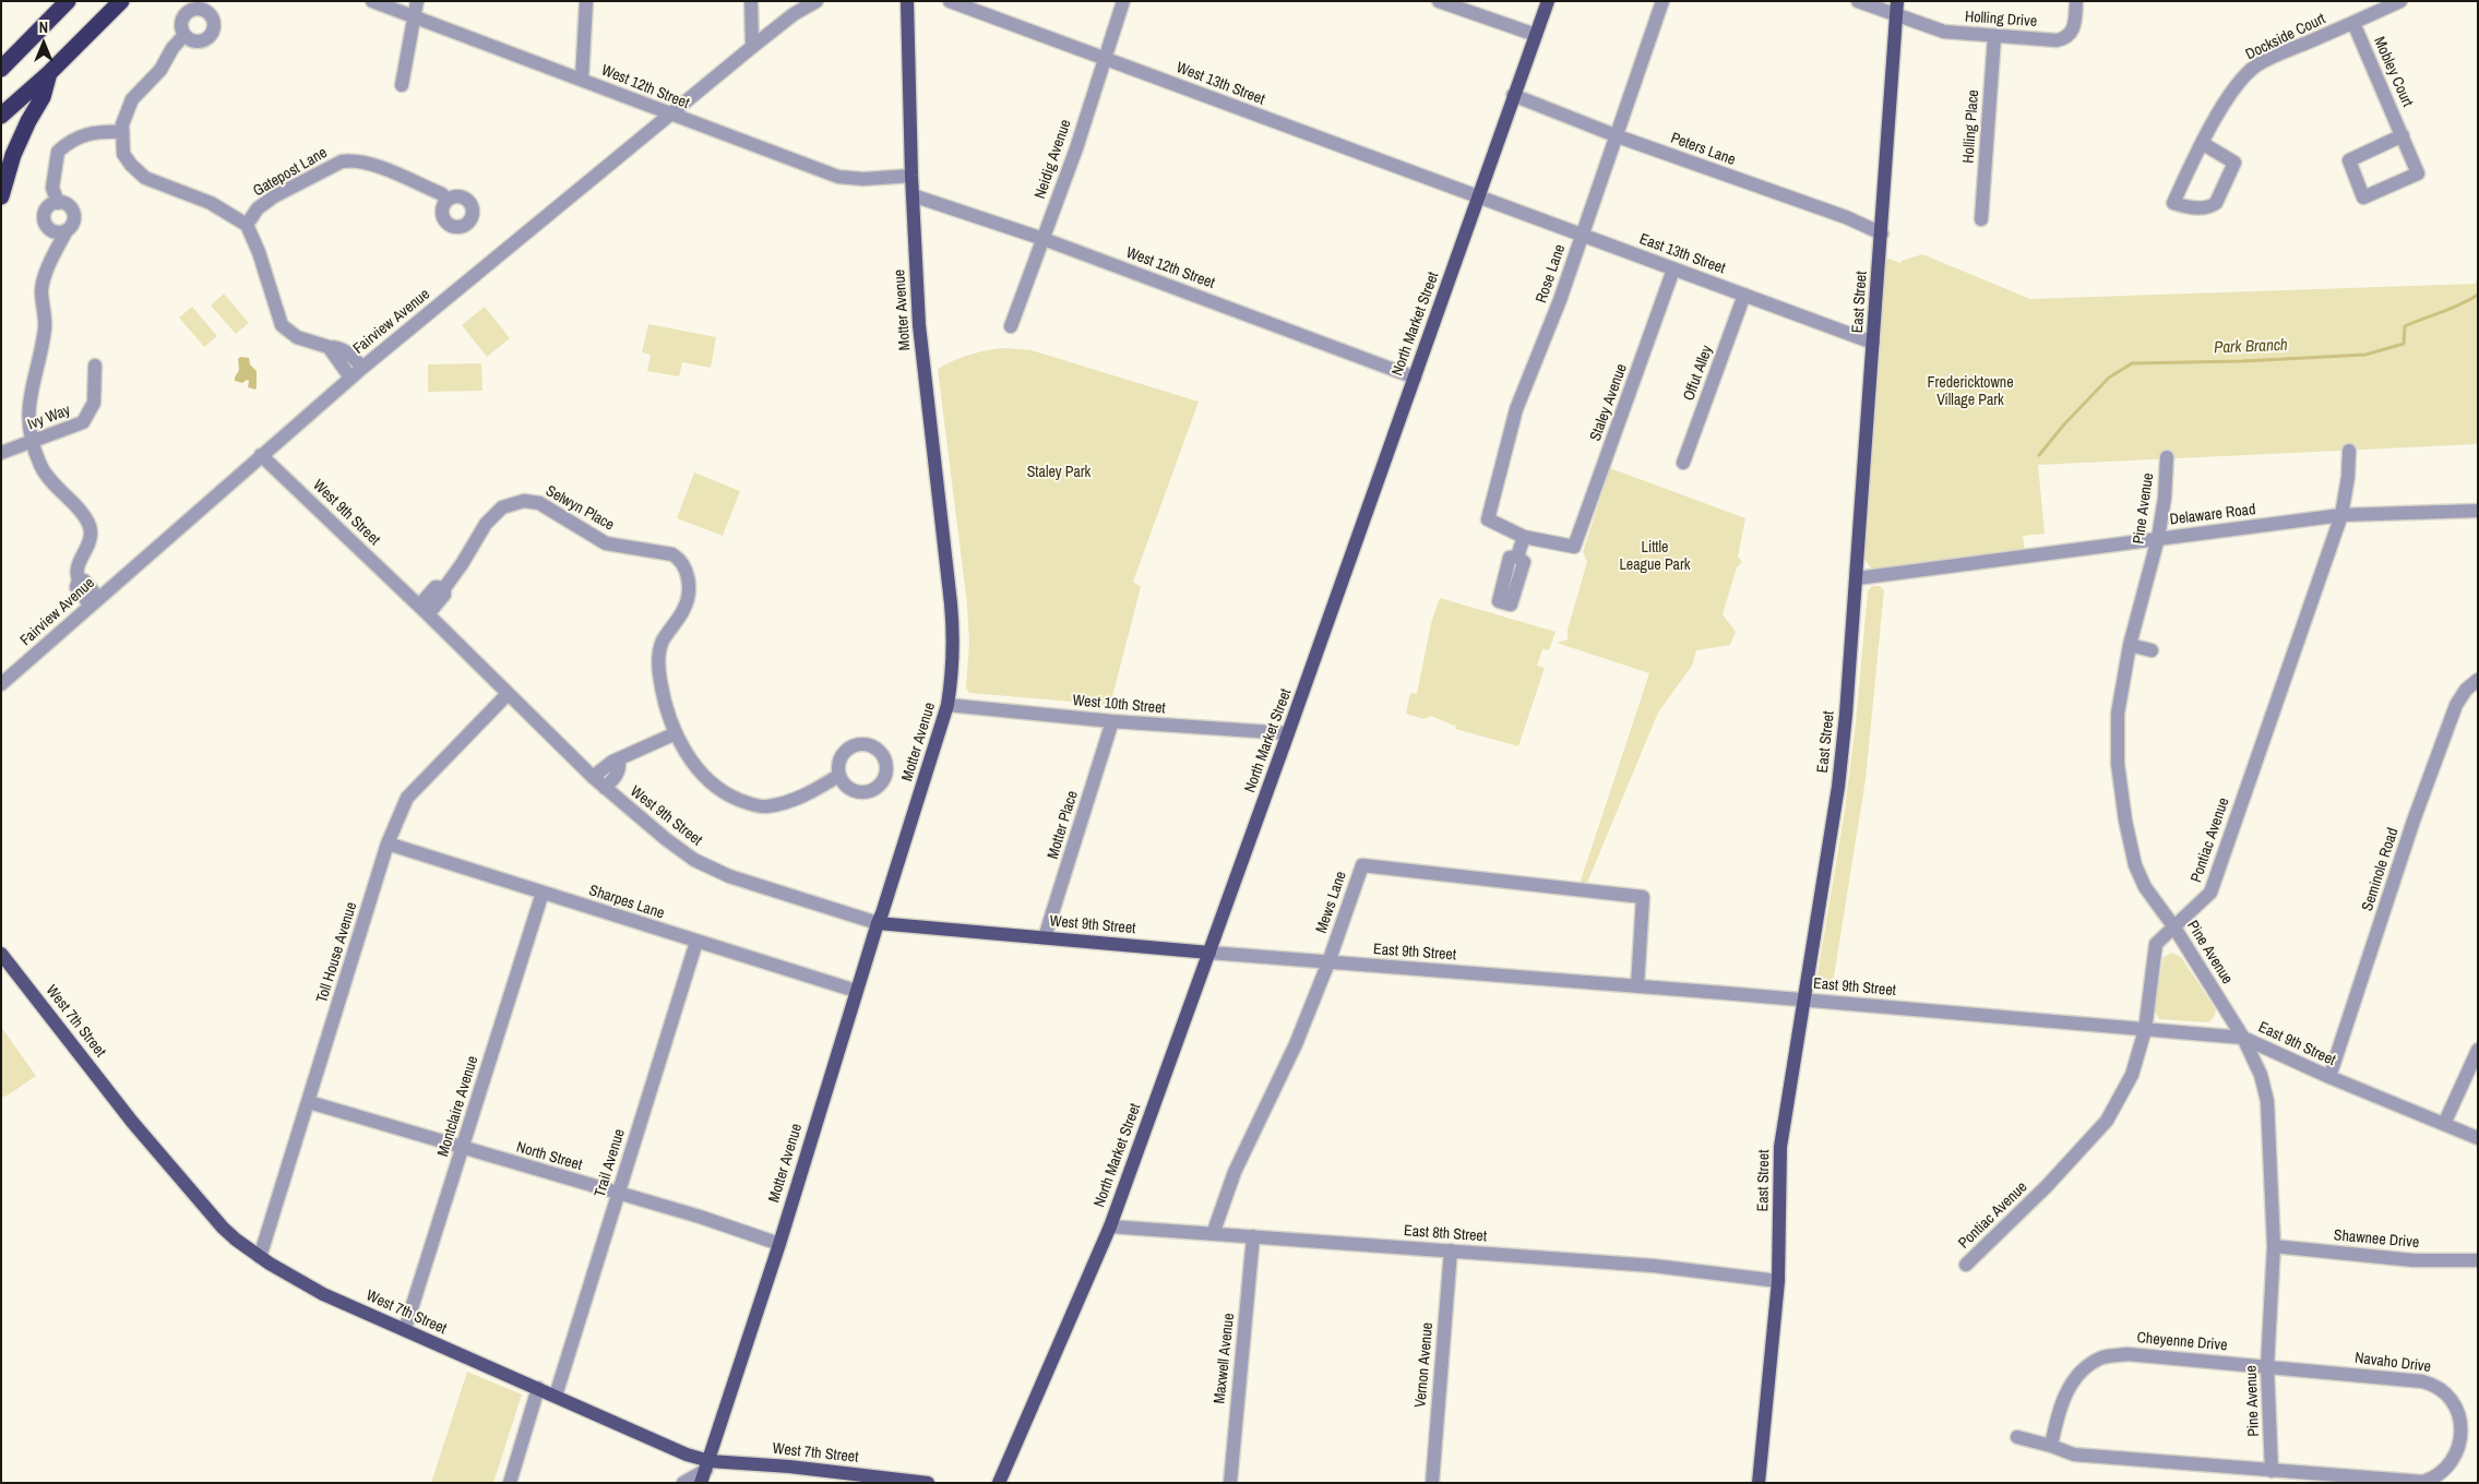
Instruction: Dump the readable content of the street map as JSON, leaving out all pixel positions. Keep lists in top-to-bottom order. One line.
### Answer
{"streets":{"main road":["East Street","Motter Avenue","North Market Street","West 9th Street","West 7th Street"],"street":["Holling Drive","Dockside Court","Mobley Court","West 13th Street","West 12th Street","Holling Place","Peters Lane","Neidig Avenue","Gatepost Lane","East 13th Street","Rose Lane","Fairview Avenue","Offut Alley","Staley Avenue","Ivy Way","Selwyn Place","Pine Avenue","Delaware Road","West 10th Street","Motter Place","Pontiac Avenue","Seminole Road","Sharpes Lane","Mews Lane","Toll House Avenue","East 9th Street","Montclaire Avenue","North Street","Trail Avenue","East 8th Street","Shawnee Drive","Cheyenne Drive","Maxwell Avenue","Navaho Drive","Vernon Avenue"]},"crossings":[["Holling Drive","Holling Place"],["Holling Drive","East Street"],["Dockside Court","Mobley Court"],["West 13th Street","Neidig Avenue"],["West 13th Street","East 13th Street"],["West 13th Street","North Market Street"],["West 12th Street","Neidig Avenue"],["West 12th Street","Motter Avenue"],["West 12th Street","Fairview Avenue"],["West 12th Street","North Market Street"],["Peters Lane","Rose Lane"],["Peters Lane","East Street"],["Peters Lane","North Market Street"],["East 13th Street","Rose Lane"],["East 13th Street","East Street"],["East 13th Street","North Market Street"],["East 13th Street","Offut Alley"],["East 13th Street","Staley Avenue"],["Rose Lane","Staley Avenue"],["East Street","Delaware Road"],["East Street","East 9th Street"],["East Street","East 8th Street"],["Motter Avenue","West 9th Street"],["Motter Avenue","West 10th Street"],["Motter Avenue","Sharpes Lane"],["Motter Avenue","West 7th Street"],["Motter Avenue","North Street"],["Fairview Avenue","West 9th Street"],["North Market Street","West 9th Street"],["North Market Street","West 10th Street"],["North Market Street","East 9th Street"],["North Market Street","East 8th Street"],["Selwyn Place","West 9th Street"],["Pine Avenue","Delaware Road"],["Pine Avenue","Pontiac Avenue"],["Pine Avenue","East 9th Street"],["Pine Avenue","Shawnee Drive"],["Pine Avenue","Cheyenne Drive"],["Pine Avenue","Navaho Drive"],["West 9th Street","Motter Place"],["West 9th Street","Toll House Avenue"],["West 9th Street","East 9th Street"],["Delaware Road","Pontiac Avenue"],["West 10th Street","Motter Place"],["Pontiac Avenue","East 9th Street"],["Seminole Road","East 9th Street"],["Sharpes Lane","Toll House Avenue"],["Sharpes Lane","Montclaire Avenue"],["Sharpes Lane","Trail Avenue"],["Mews Lane","East 9th Street"],["Mews Lane","East 8th Street"],["Toll House Avenue","West 7th Street"],["Toll House Avenue","North Street"],["West 7th Street","Montclaire Avenue"],["West 7th Street","Trail Avenue"],["Montclaire Avenue","North Street"],["North Street","Trail Avenue"],["East 8th Street","Maxwell Avenue"],["East 8th Street","Vernon Avenue"],["Cheyenne Drive","Navaho Drive"]],"water":["Park Branch"],"parks":["Fredericktowne Village Park","Staley Park","Little League Park"],"north":"top"}
